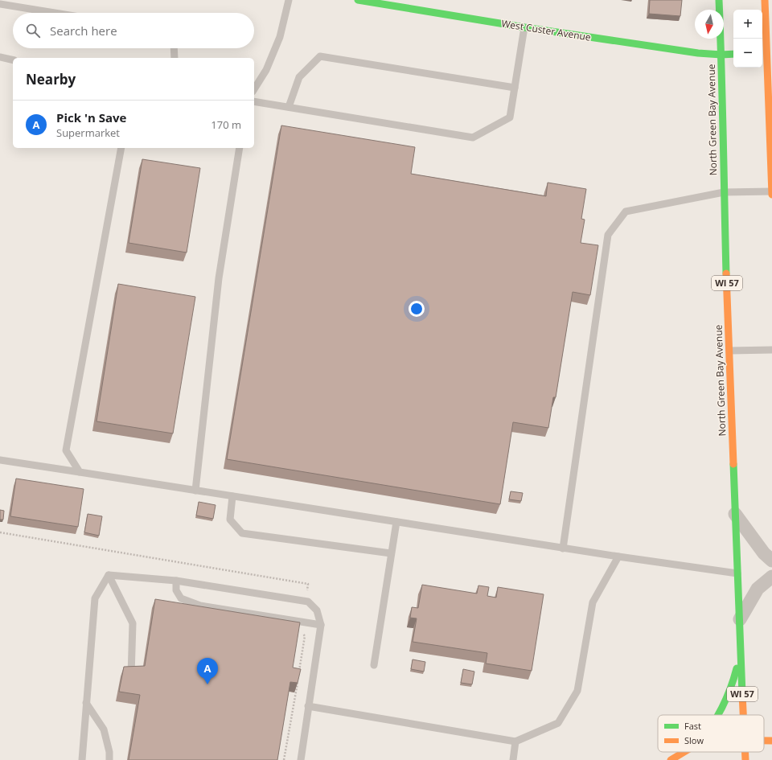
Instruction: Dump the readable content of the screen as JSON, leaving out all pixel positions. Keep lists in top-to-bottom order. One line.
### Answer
{"streets":{"main road":["West Custer Avenue","North Green Bay Avenue","WI 57"]},"crossings":[["West Custer Avenue","North Green Bay Avenue"]],"legend":["Fast","Slow"],"north":"bottom","page":{"map_buttons":["+","−"],"search":"Search here","heading":"Nearby","list":[{"mark":"A","name":"Pick 'n Save","note":"Supermarket","value":"170 m"}],"pins":"A"}}
